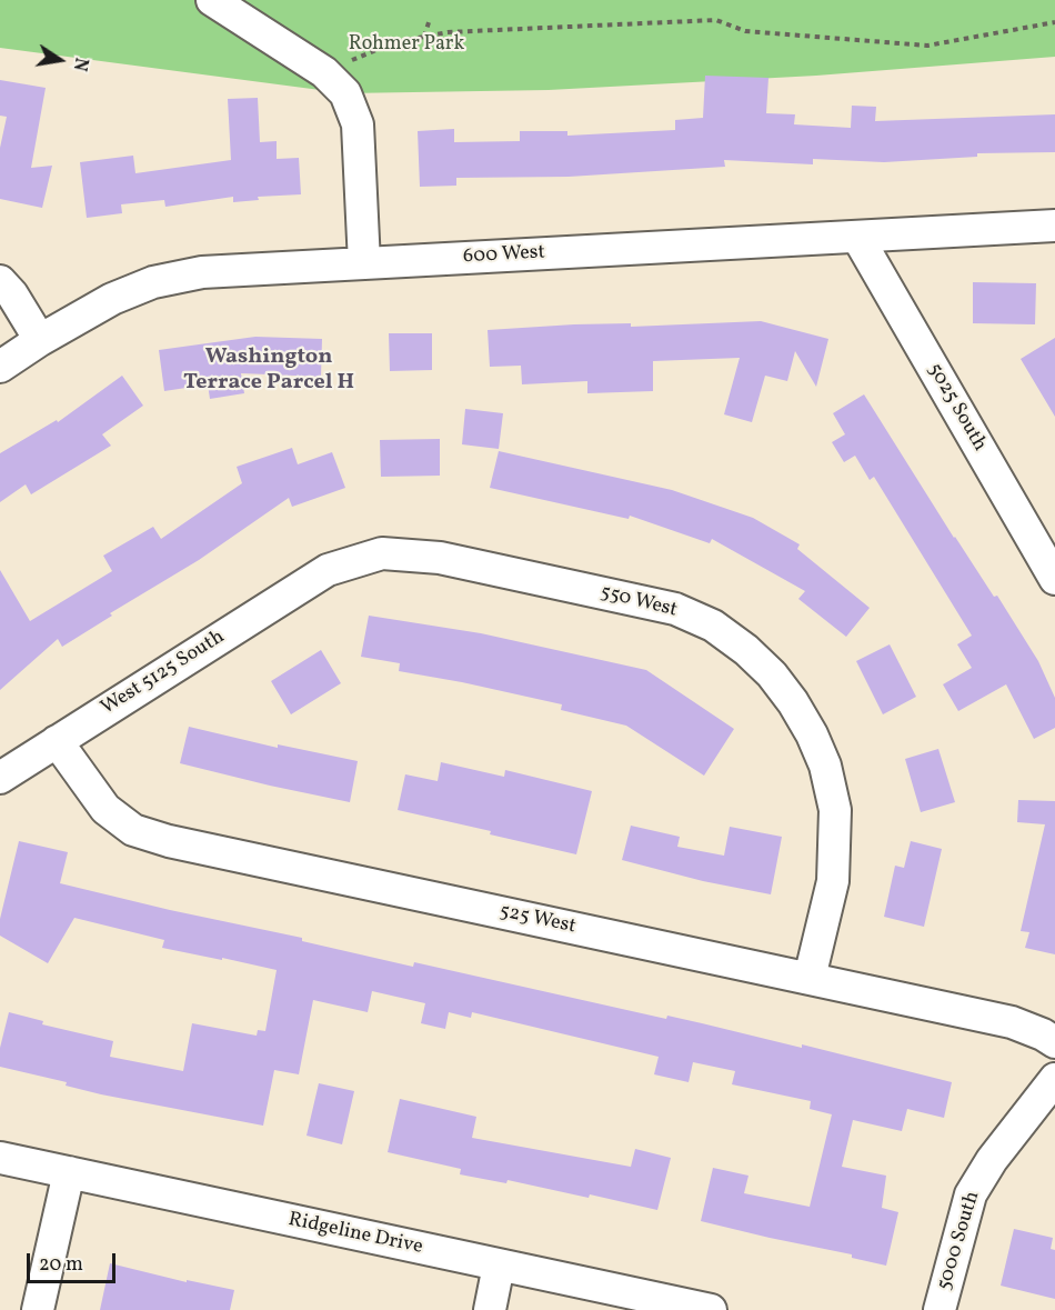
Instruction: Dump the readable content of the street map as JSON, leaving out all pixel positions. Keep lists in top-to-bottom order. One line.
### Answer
{"streets":{"street":["600 West","5025 South","550 West","West 5125 South","525 West","Ridgeline Drive","5000 South"]},"crossings":[["600 West","5025 South"],["550 West","West 5125 South"],["550 West","525 West"],["West 5125 South","525 West"]],"districts":["Washington Terrace Parcel H"],"parks":["Rohmer Park"],"scale_bar":"20 m","north":"right"}
